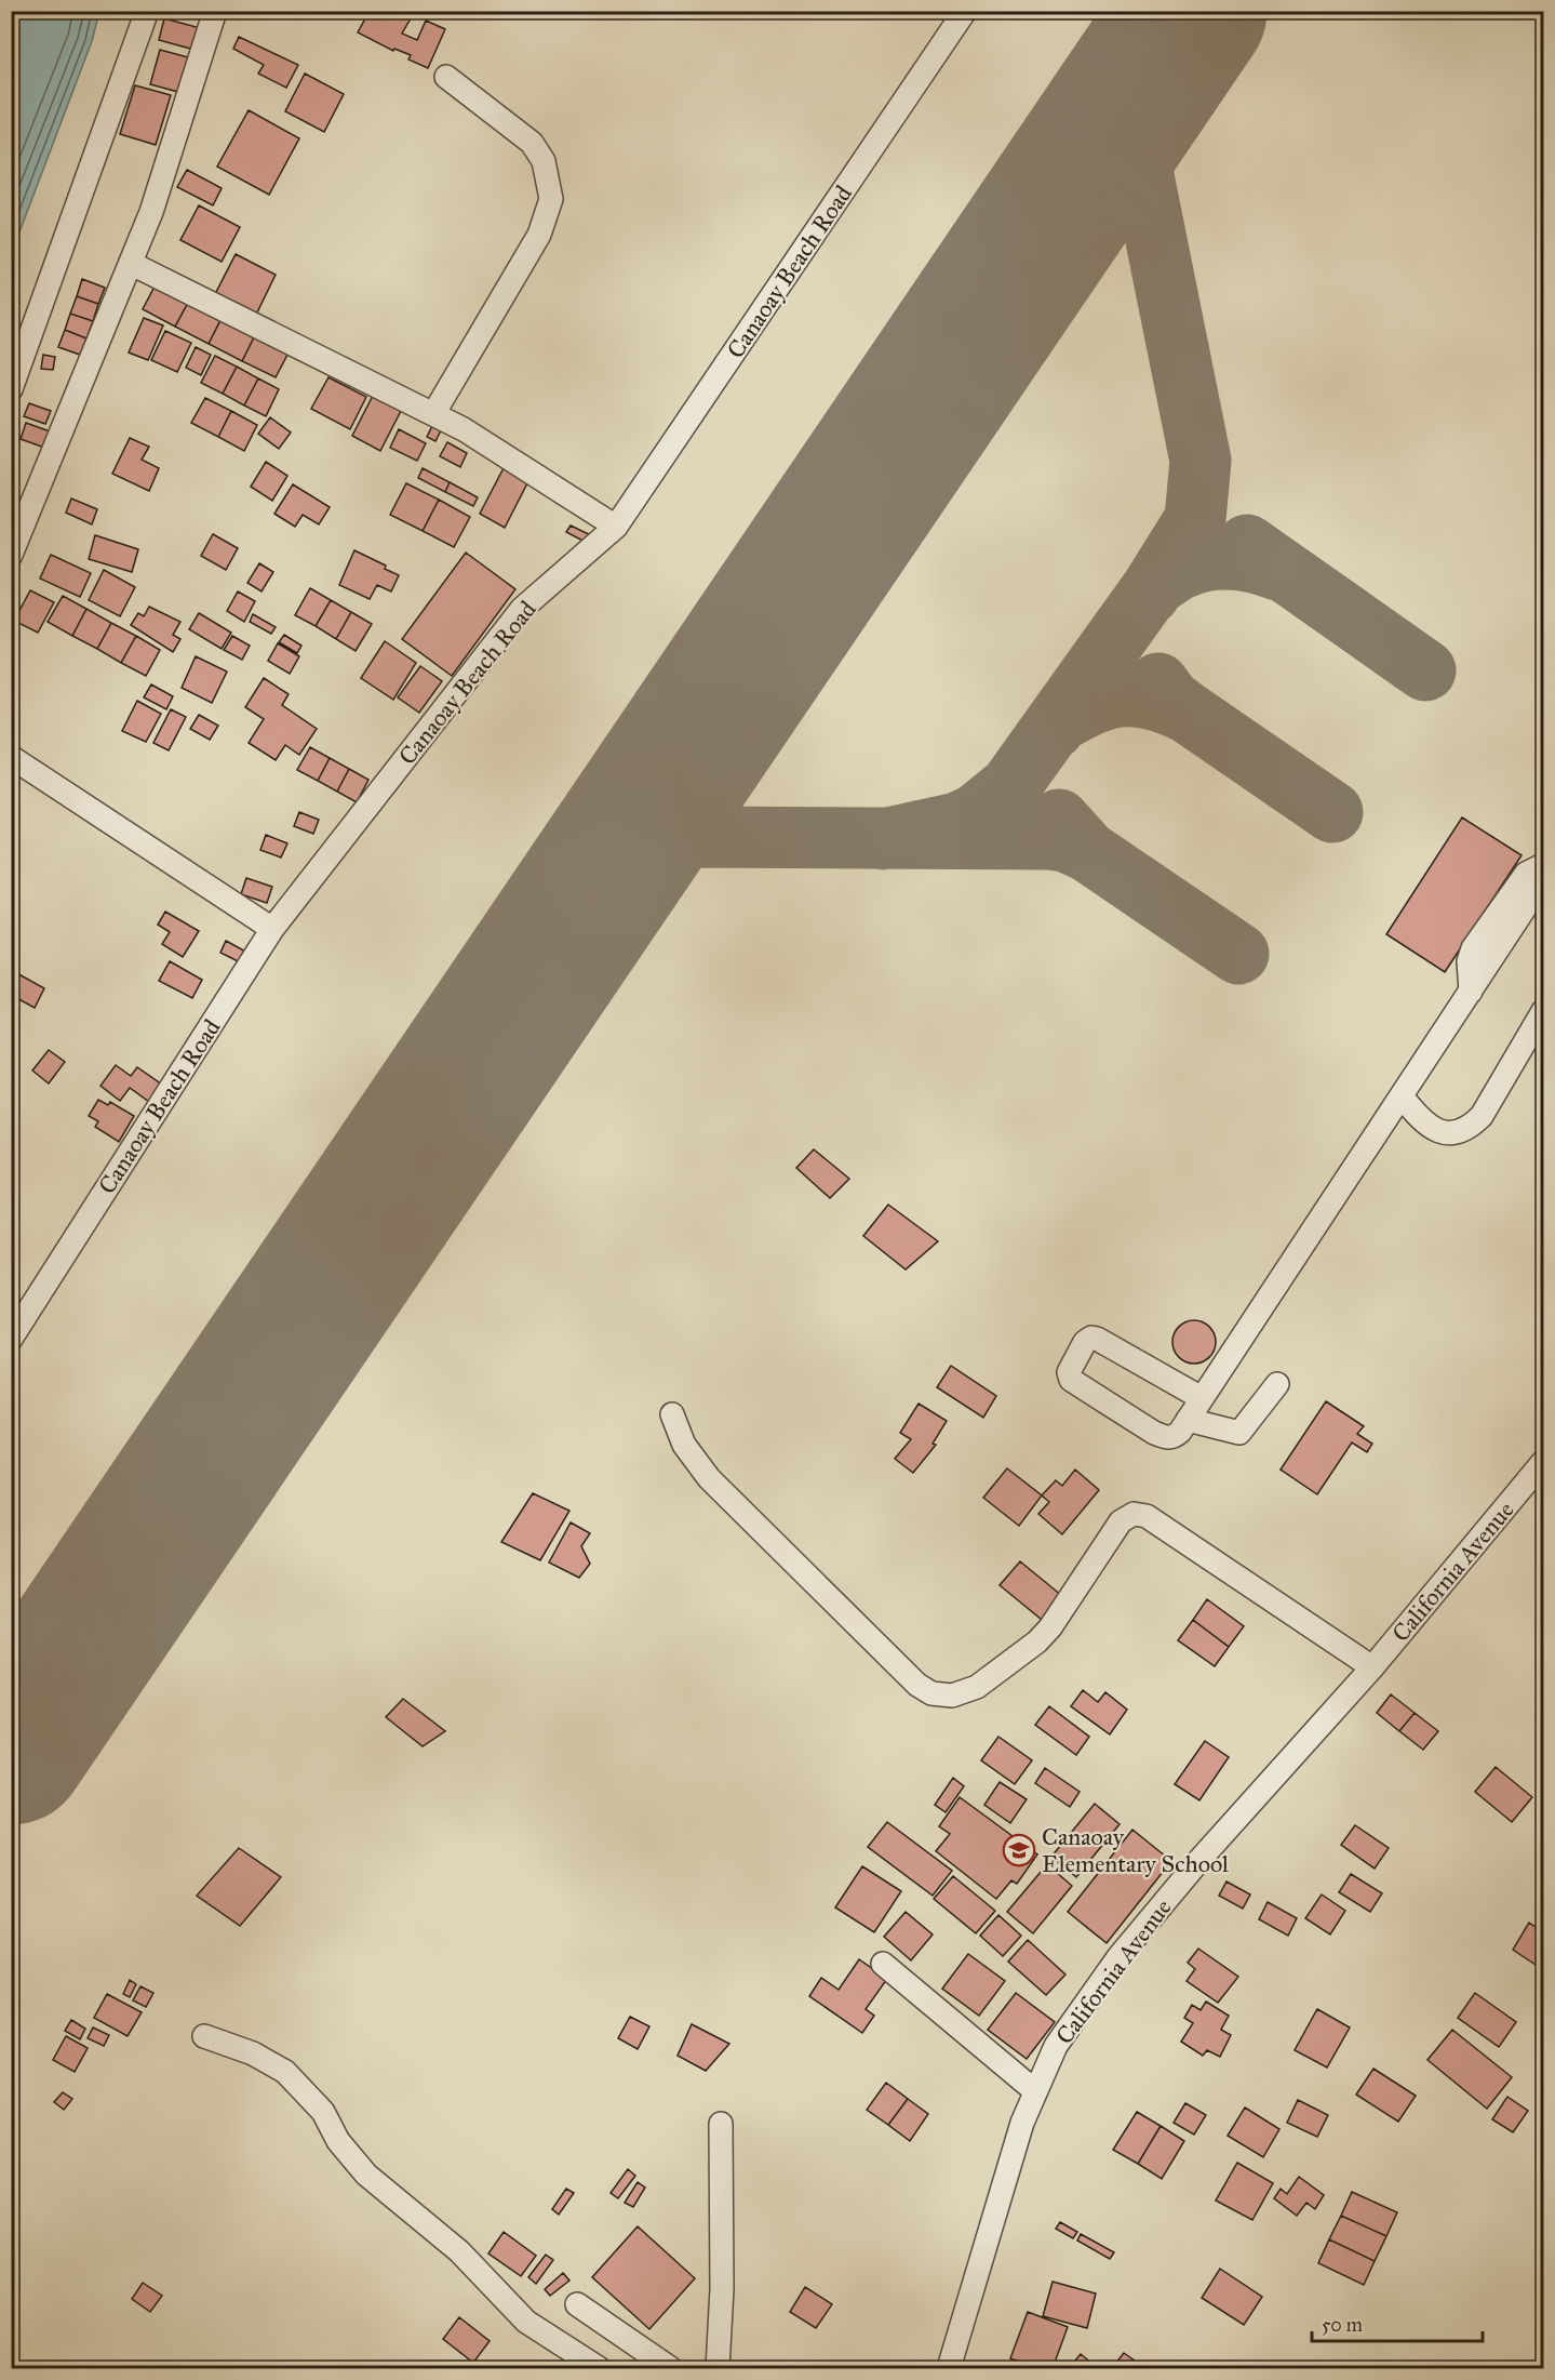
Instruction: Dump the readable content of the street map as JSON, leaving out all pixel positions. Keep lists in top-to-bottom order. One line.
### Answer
{"streets":{"street":["Canaoay Beach Road","California Avenue"]},"places":{"school or university":["Canaoay Elementary School"]},"scale_bar":"50 m"}
